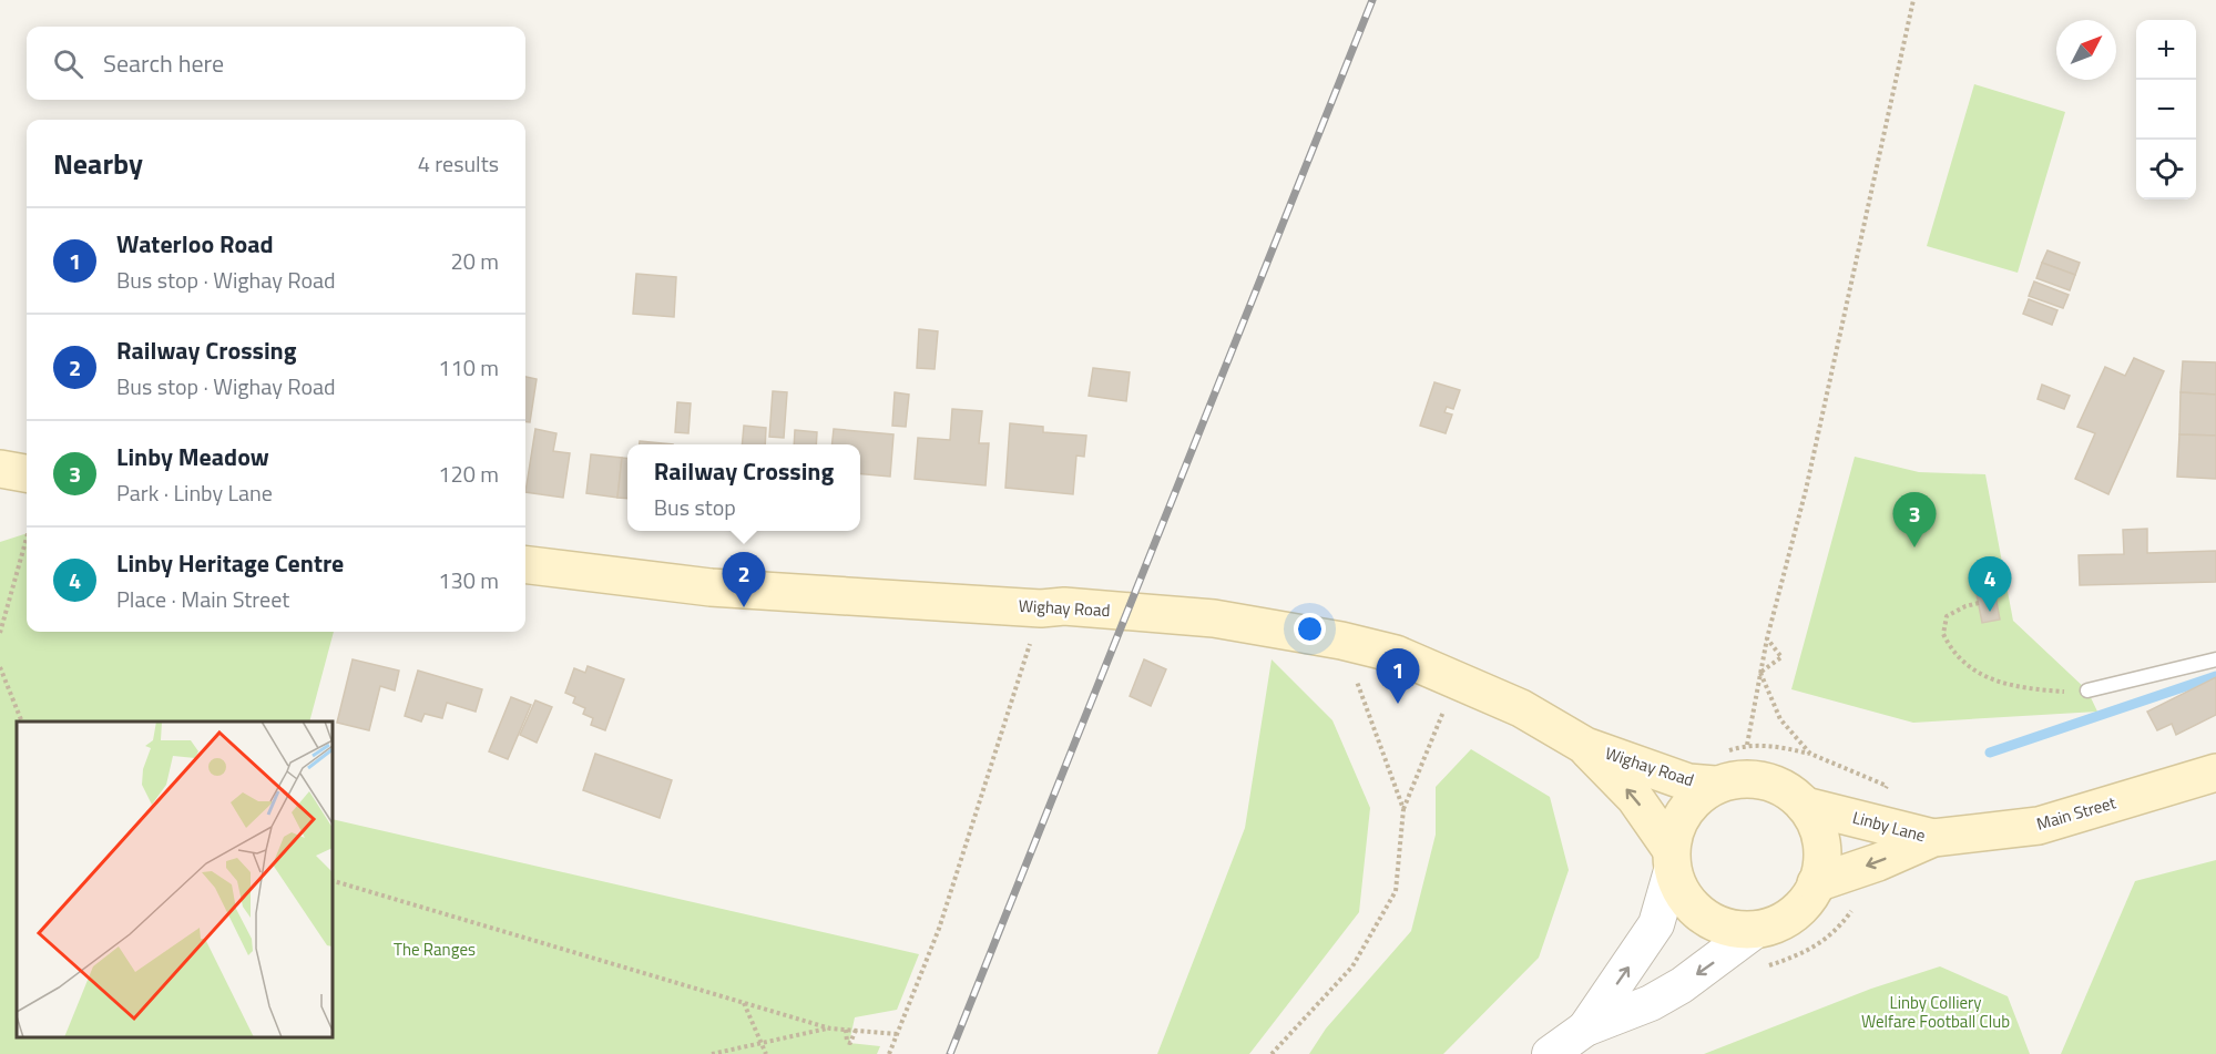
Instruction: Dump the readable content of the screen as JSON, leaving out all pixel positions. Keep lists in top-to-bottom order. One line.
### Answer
{"streets":{"main road":["Wighay Road","Main Street","Linby Lane"]},"crossings":[["Wighay Road","Linby Lane"],["Main Street","Linby Lane"]],"parks":["The Ranges","Linby Colliery Welfare Football Club"],"north":"top right","page":{"map_buttons":["+","−"],"search":"Search here","heading":["Nearby","4 results"],"list":[{"mark":"1","name":"Waterloo Road","note":"Bus stop · Wighay Road","value":"20 m"},{"mark":"2","name":"Railway Crossing","note":"Bus stop · Wighay Road","value":"110 m"},{"mark":"3","name":"Linby Meadow","note":"Park · Linby Lane","value":"120 m"},{"mark":"4","name":"Linby Heritage Centre","note":"Place · Main Street","value":"130 m"}],"popup":["Railway Crossing","Bus stop"],"pins":["3","2","4","1"]}}
